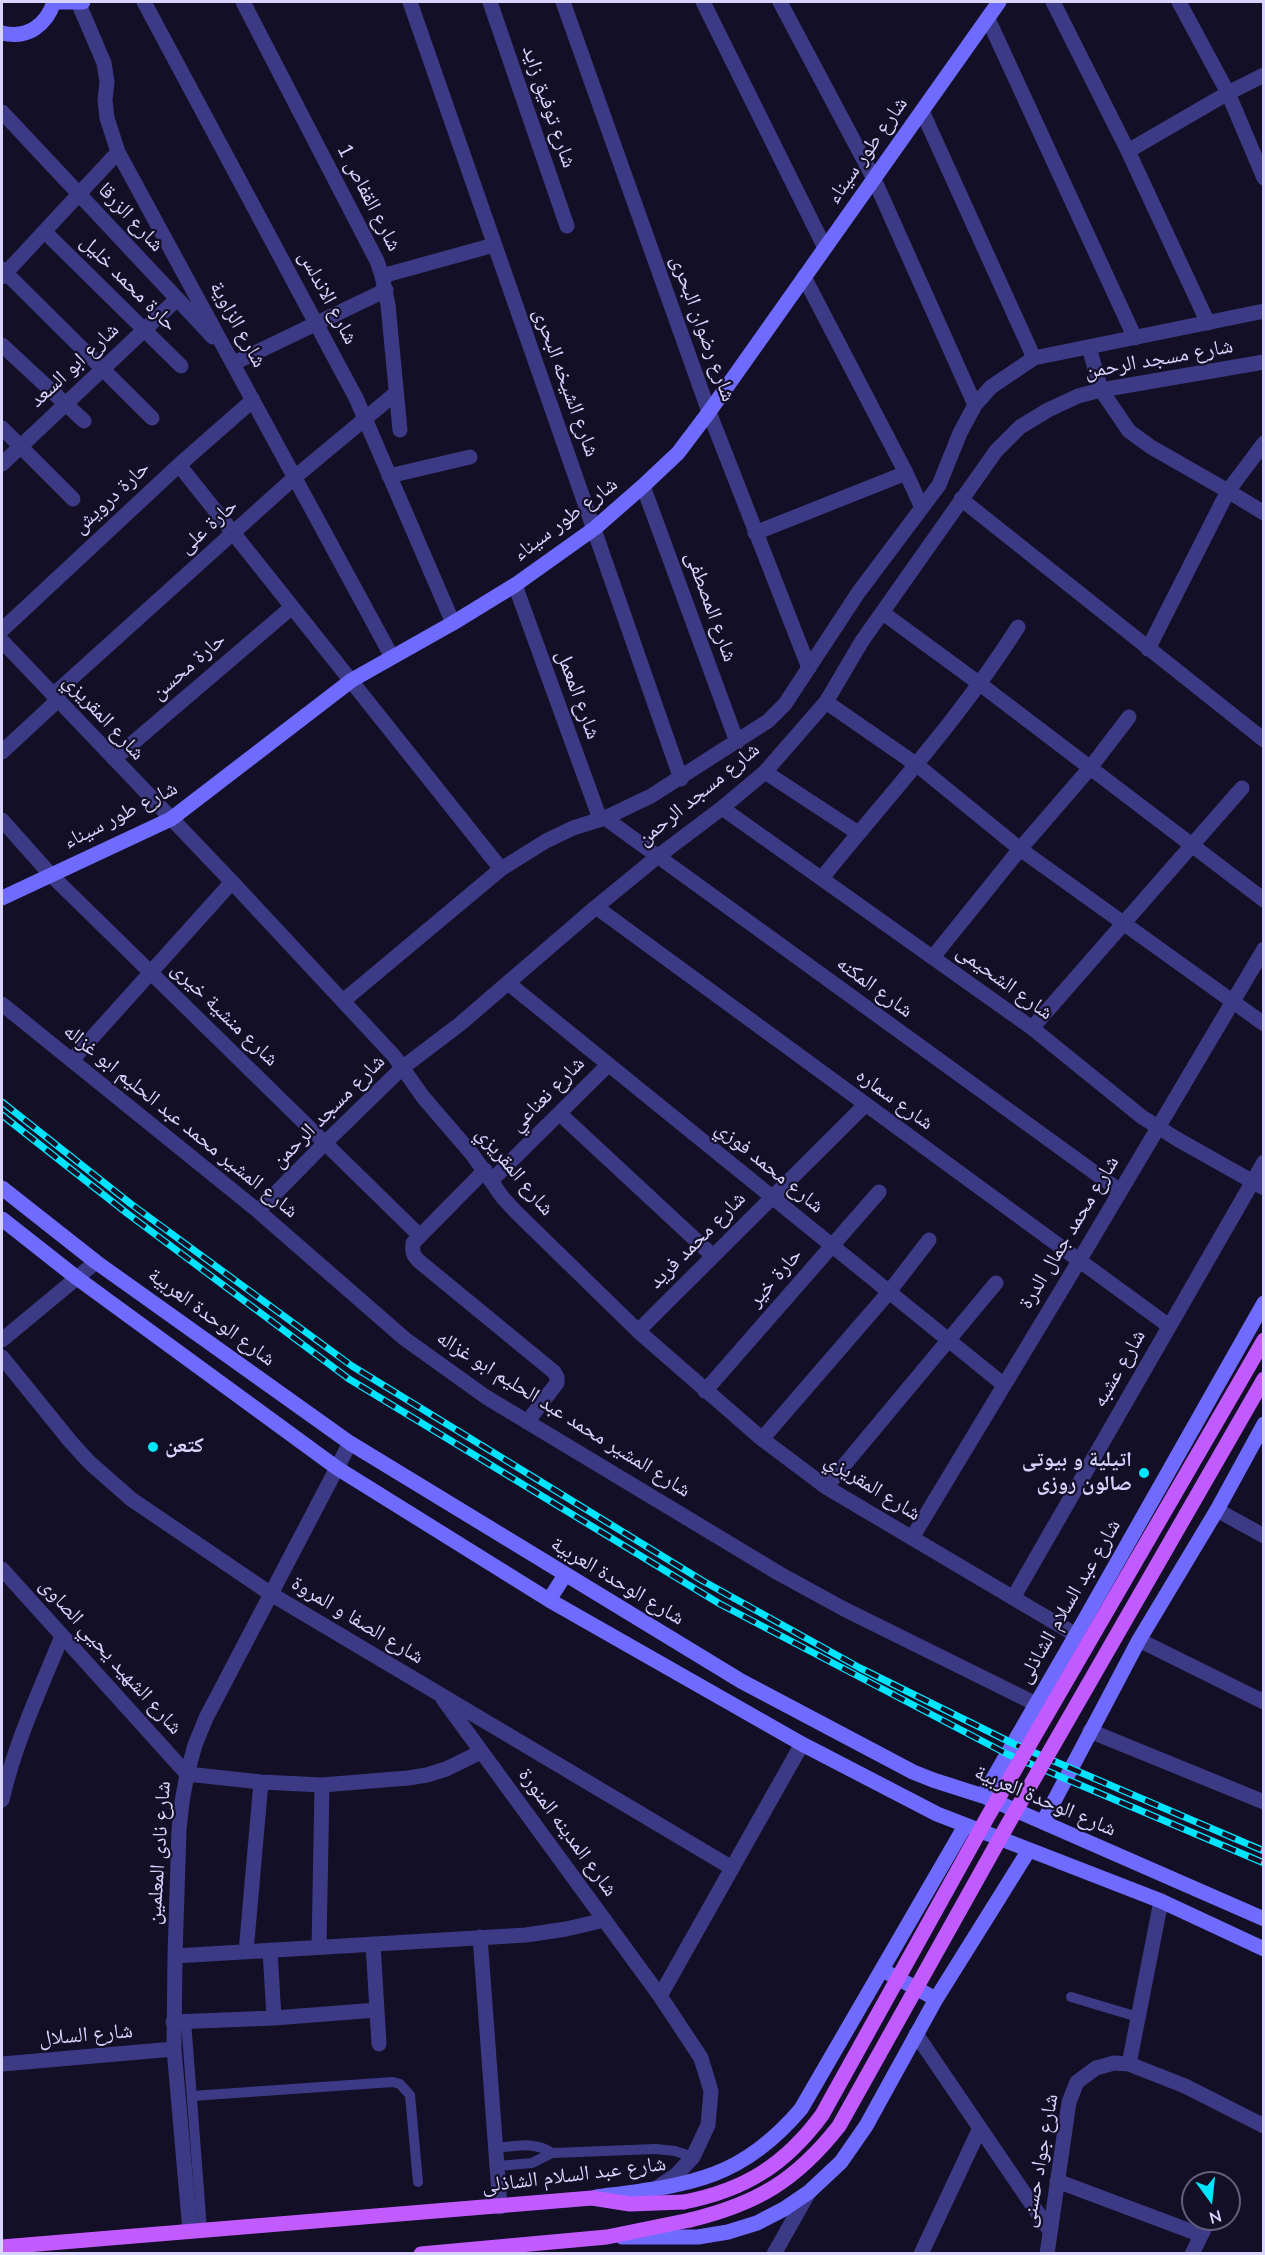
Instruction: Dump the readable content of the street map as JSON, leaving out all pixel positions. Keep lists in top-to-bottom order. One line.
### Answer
{"streets":{"main road":["شارع عبد السلام الشاذلى"],"street":["شارع توفيق زايد","شارع طور سيناء","شارع القفاص 1","شارع الزرقا","حارة محمد خليل","شارع الاندلس","شارع الزاوية","شارع رضوان البحرى","شارع مسجد الرحمن","شارع ابو السعد","شارع الشيخه البحرى","حارة درويش","حارة على","شارع المصطفى","حارة محسن","شارع المعمل","شارع المقريزي","شارع الشحيمى","شارع المكنه","شارع منشية خيرى","شارع نعناعي","شارع سماره","شارع المشير محمد عبد الحليم ابو غزاله","شارع محمد فوزي","شارع محمد جمال الدرة","شارع محمد فريد","حارة خير","شارع الوحدة العربية","شارع عشبه","شارع الصفا و المروة","شارع الشهيد يحيي الصاوى","شارع المدينه المنورة","شارع نادى المعلمين","شارع السلال","شارع جواد حسنى"]},"crossings":[["شارع طور سيناء","شارع الاندلس"],["شارع طور سيناء","شارع الزاوية"],["شارع طور سيناء","شارع رضوان البحرى"],["شارع طور سيناء","شارع الشيخه البحرى"],["شارع طور سيناء","شارع المصطفى"],["شارع طور سيناء","شارع المعمل"],["شارع طور سيناء","شارع المقريزي"],["شارع طور سيناء","شارع منشية خيرى"],["شارع القفاص 1","حارة على"],["شارع الزرقا","شارع الزاوية"],["شارع الزرقا","شارع ابو السعد"],["حارة محمد خليل","شارع ابو السعد"],["شارع الاندلس","حارة على"],["شارع الزاوية","حارة درويش"],["شارع الزاوية","حارة على"],["شارع رضوان البحرى","شارع مسجد الرحمن"],["شارع مسجد الرحمن","شارع الشيخه البحرى"],["شارع مسجد الرحمن","شارع المصطفى"],["شارع مسجد الرحمن","شارع المعمل"],["شارع مسجد الرحمن","شارع المقريزي"],["شارع مسجد الرحمن","شارع الشحيمى"],["شارع مسجد الرحمن","شارع المكنه"],["شارع مسجد الرحمن","شارع منشية خيرى"],["شارع مسجد الرحمن","شارع سماره"],["شارع مسجد الرحمن","شارع المشير محمد عبد الحليم ابو غزاله"],["شارع مسجد الرحمن","شارع محمد فوزي"],["حارة على","شارع المقريزي"],["حارة محسن","شارع المقريزي"],["شارع المعمل","شارع المكنه"],["شارع المقريزي","شارع نعناعي"],["شارع المقريزي","شارع محمد جمال الدرة"],["شارع المقريزي","شارع محمد فريد"],["شارع المقريزي","حارة خير"],["شارع المقريزي","شارع عشبه"],["شارع المقريزي","شارع عبد السلام الشاذلى"],["شارع الشحيمى","شارع محمد جمال الدرة"],["شارع الشحيمى","شارع عشبه"],["شارع المكنه","شارع محمد جمال الدرة"],["شارع منشية خيرى","شارع نعناعي"],["شارع نعناعي","شارع محمد فوزي"],["شارع سماره","شارع محمد جمال الدرة"],["شارع سماره","شارع محمد فريد"],["شارع سماره","شارع عشبه"],["شارع المشير محمد عبد الحليم ابو غزاله","شارع عبد السلام الشاذلى"],["شارع محمد فوزي","شارع محمد جمال الدرة"],["شارع محمد فوزي","شارع محمد فريد"],["شارع محمد فوزي","حارة خير"],["شارع الوحدة العربية","شارع عبد السلام الشاذلى"],["شارع الوحدة العربية","شارع نادى المعلمين"],["شارع عبد السلام الشاذلى","شارع المدينه المنورة"],["شارع عبد السلام الشاذلى","شارع نادى المعلمين"],["شارع الصفا و المروة","شارع المدينه المنورة"],["شارع الصفا و المروة","شارع نادى المعلمين"],["شارع الشهيد يحيي الصاوى","شارع نادى المعلمين"],["شارع نادى المعلمين","شارع السلال"]],"places":["كتعن","اتيلية و بيوتى صالون روزى"],"north":"bottom"}
